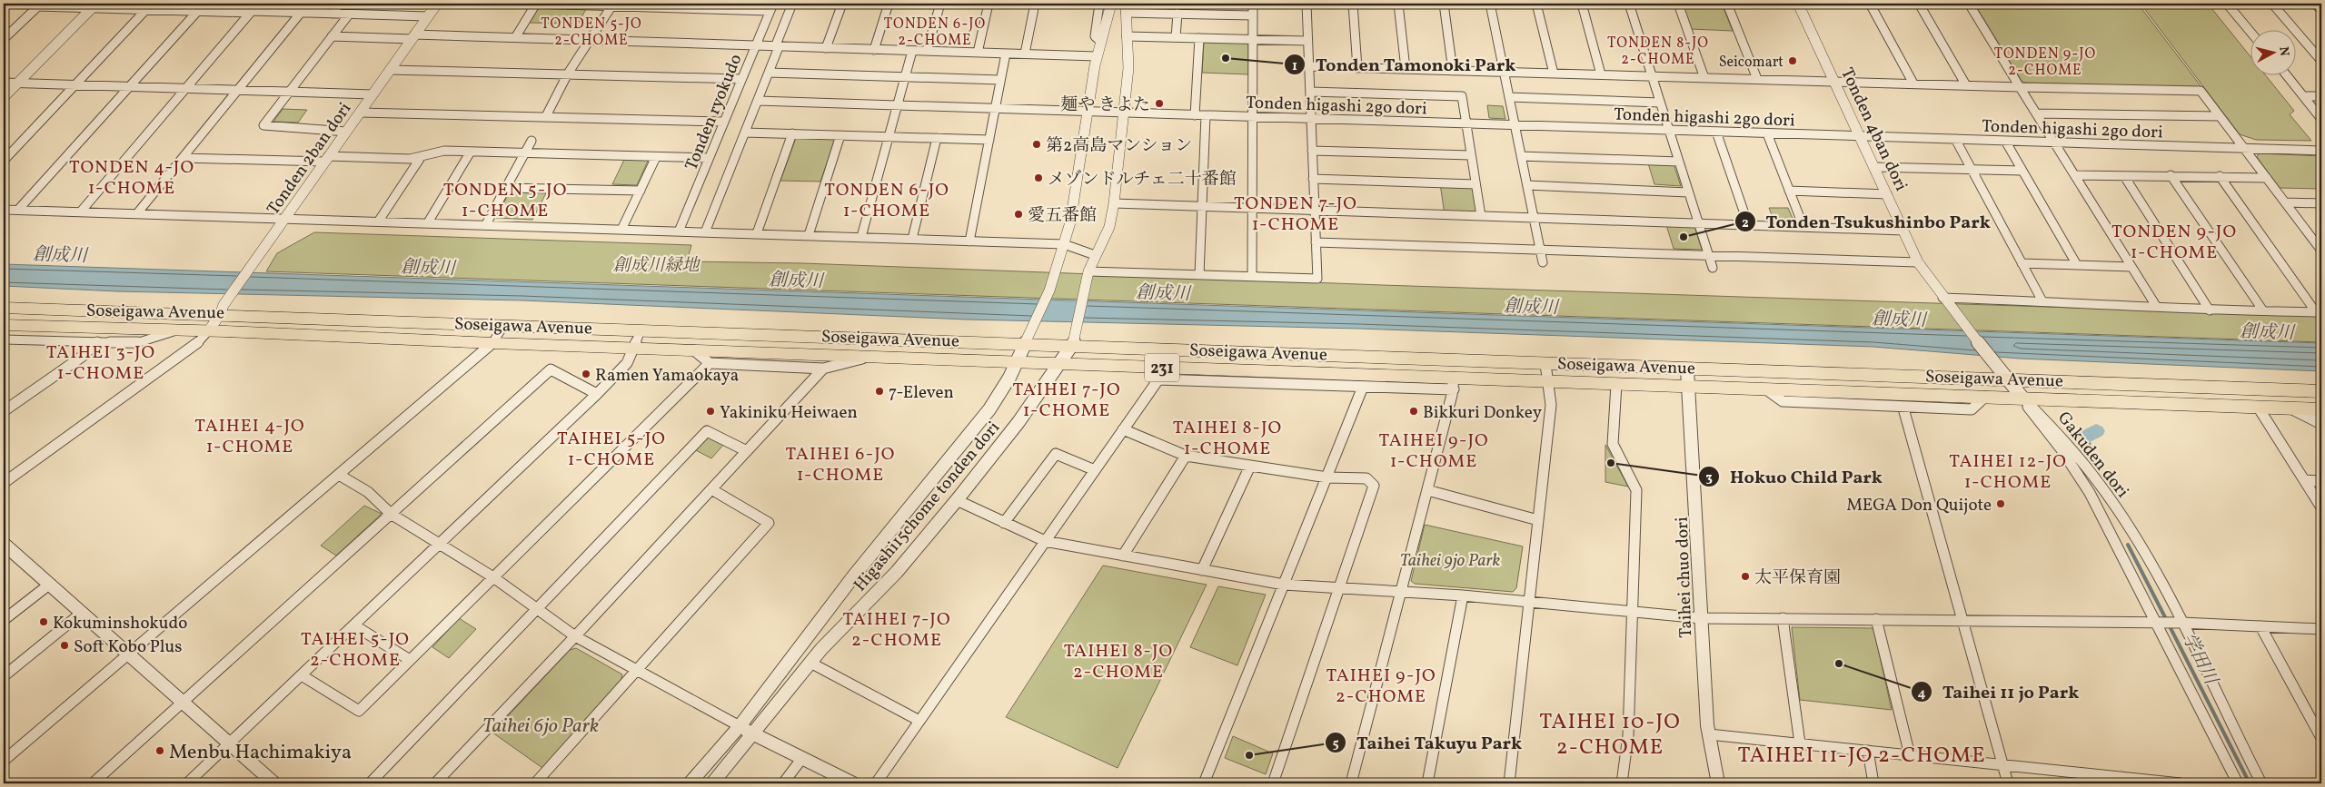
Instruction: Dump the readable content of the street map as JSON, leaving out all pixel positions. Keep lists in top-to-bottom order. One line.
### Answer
{"streets":{"highway":["Soseigawa Avenue","231"],"street":["Tonden higashi 2go dori","Tonden ryokudo","Tonden 4ban dori","Tonden 2ban dori","Gakuden dori","Higashi15chome tonden dori","Taihei chuo dori"]},"crossings":[["Tonden higashi 2go dori","Tonden 4ban dori"],["Tonden higashi 2go dori","Higashi15chome tonden dori"],["Tonden 4ban dori","Soseigawa Avenue"],["Tonden 4ban dori","Gakuden dori"],["Tonden 2ban dori","Soseigawa Avenue"],["Soseigawa Avenue","Gakuden dori"],["Soseigawa Avenue","Higashi15chome tonden dori"],["Soseigawa Avenue","Taihei chuo dori"]],"districts":["TONDEN 5-JO 2-CHOME","TONDEN 6-JO 2-CHOME","TONDEN 8-JO 2-CHOME","TONDEN 9-JO 2-CHOME","TONDEN 4-JO 1-CHOME","TONDEN 5-JO 1-CHOME","TONDEN 6-JO 1-CHOME","TONDEN 7-JO 1-CHOME","TONDEN 9-JO 1-CHOME","TAIHEI 3-JO 1-CHOME","TAIHEI 7-JO 1-CHOME","TAIHEI 4-JO 1-CHOME","TAIHEI 8-JO 1-CHOME","TAIHEI 5-JO 1-CHOME","TAIHEI 9-JO 1-CHOME","TAIHEI 6-JO 1-CHOME","TAIHEI 12-JO 1-CHOME","TAIHEI 7-JO 2-CHOME","TAIHEI 5-JO 2-CHOME","TAIHEI 8-JO 2-CHOME","TAIHEI 9-JO 2-CHOME","TAIHEI 10-JO 2-CHOME","TAIHEI 11-JO 2-CHOME"],"water":["創成川","学田川"],"parks":["創成川緑地","Taihei 9jo Park","Taihei 6jo Park"],"places":["Tonden Tamonoki Park","Seicomart","麺や きよた","第2高島マンション","メゾンドルチェ二十番館","愛五番館","Tonden Tsukushinbo Park","Ramen Yamaokaya","7-Eleven","Yakiniku Heiwaen","Bikkuri Donkey","Hokuo Child Park","MEGA Don Quijote","太平保育園","Kokuminshokudo","Soft Kobo Plus","Taihei 11 jo Park","Menbu Hachimakiya","Taihei Takuyu Park"],"north":"right"}
